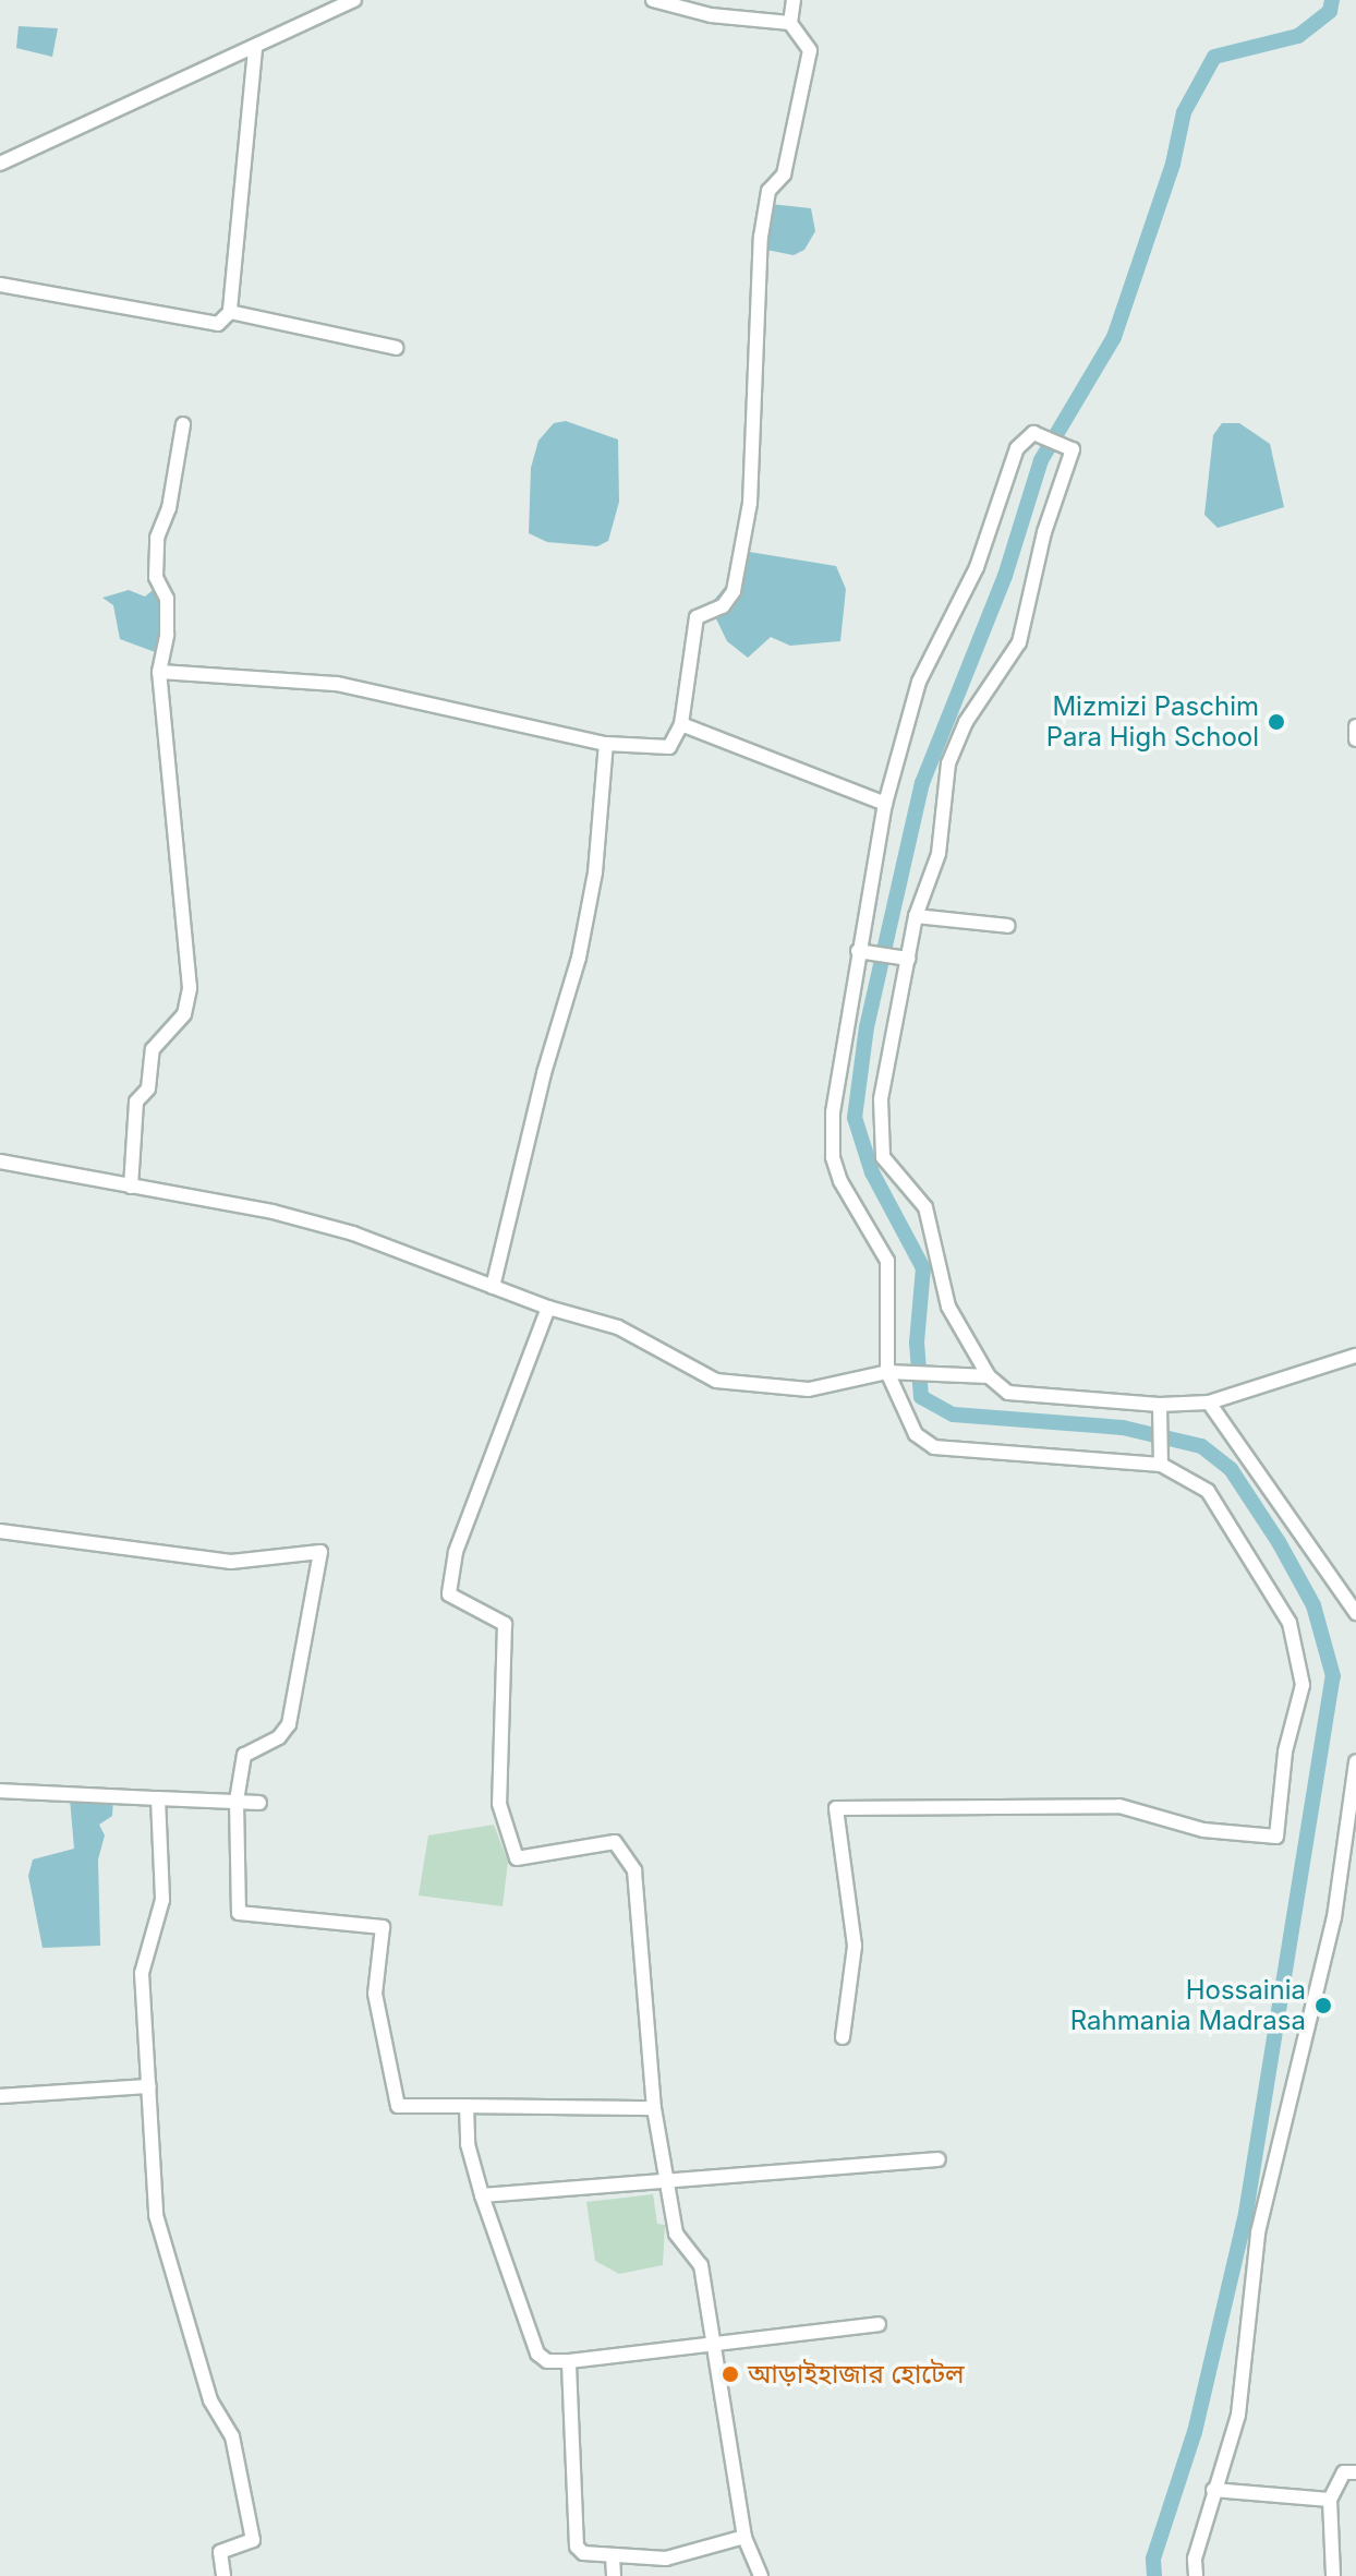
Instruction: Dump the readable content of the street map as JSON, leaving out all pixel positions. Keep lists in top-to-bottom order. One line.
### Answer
{"places":["Mizmizi Paschim Para High School","Hossainia Rahmania Madrasa","আড়াইহাজার হোটেল"]}
